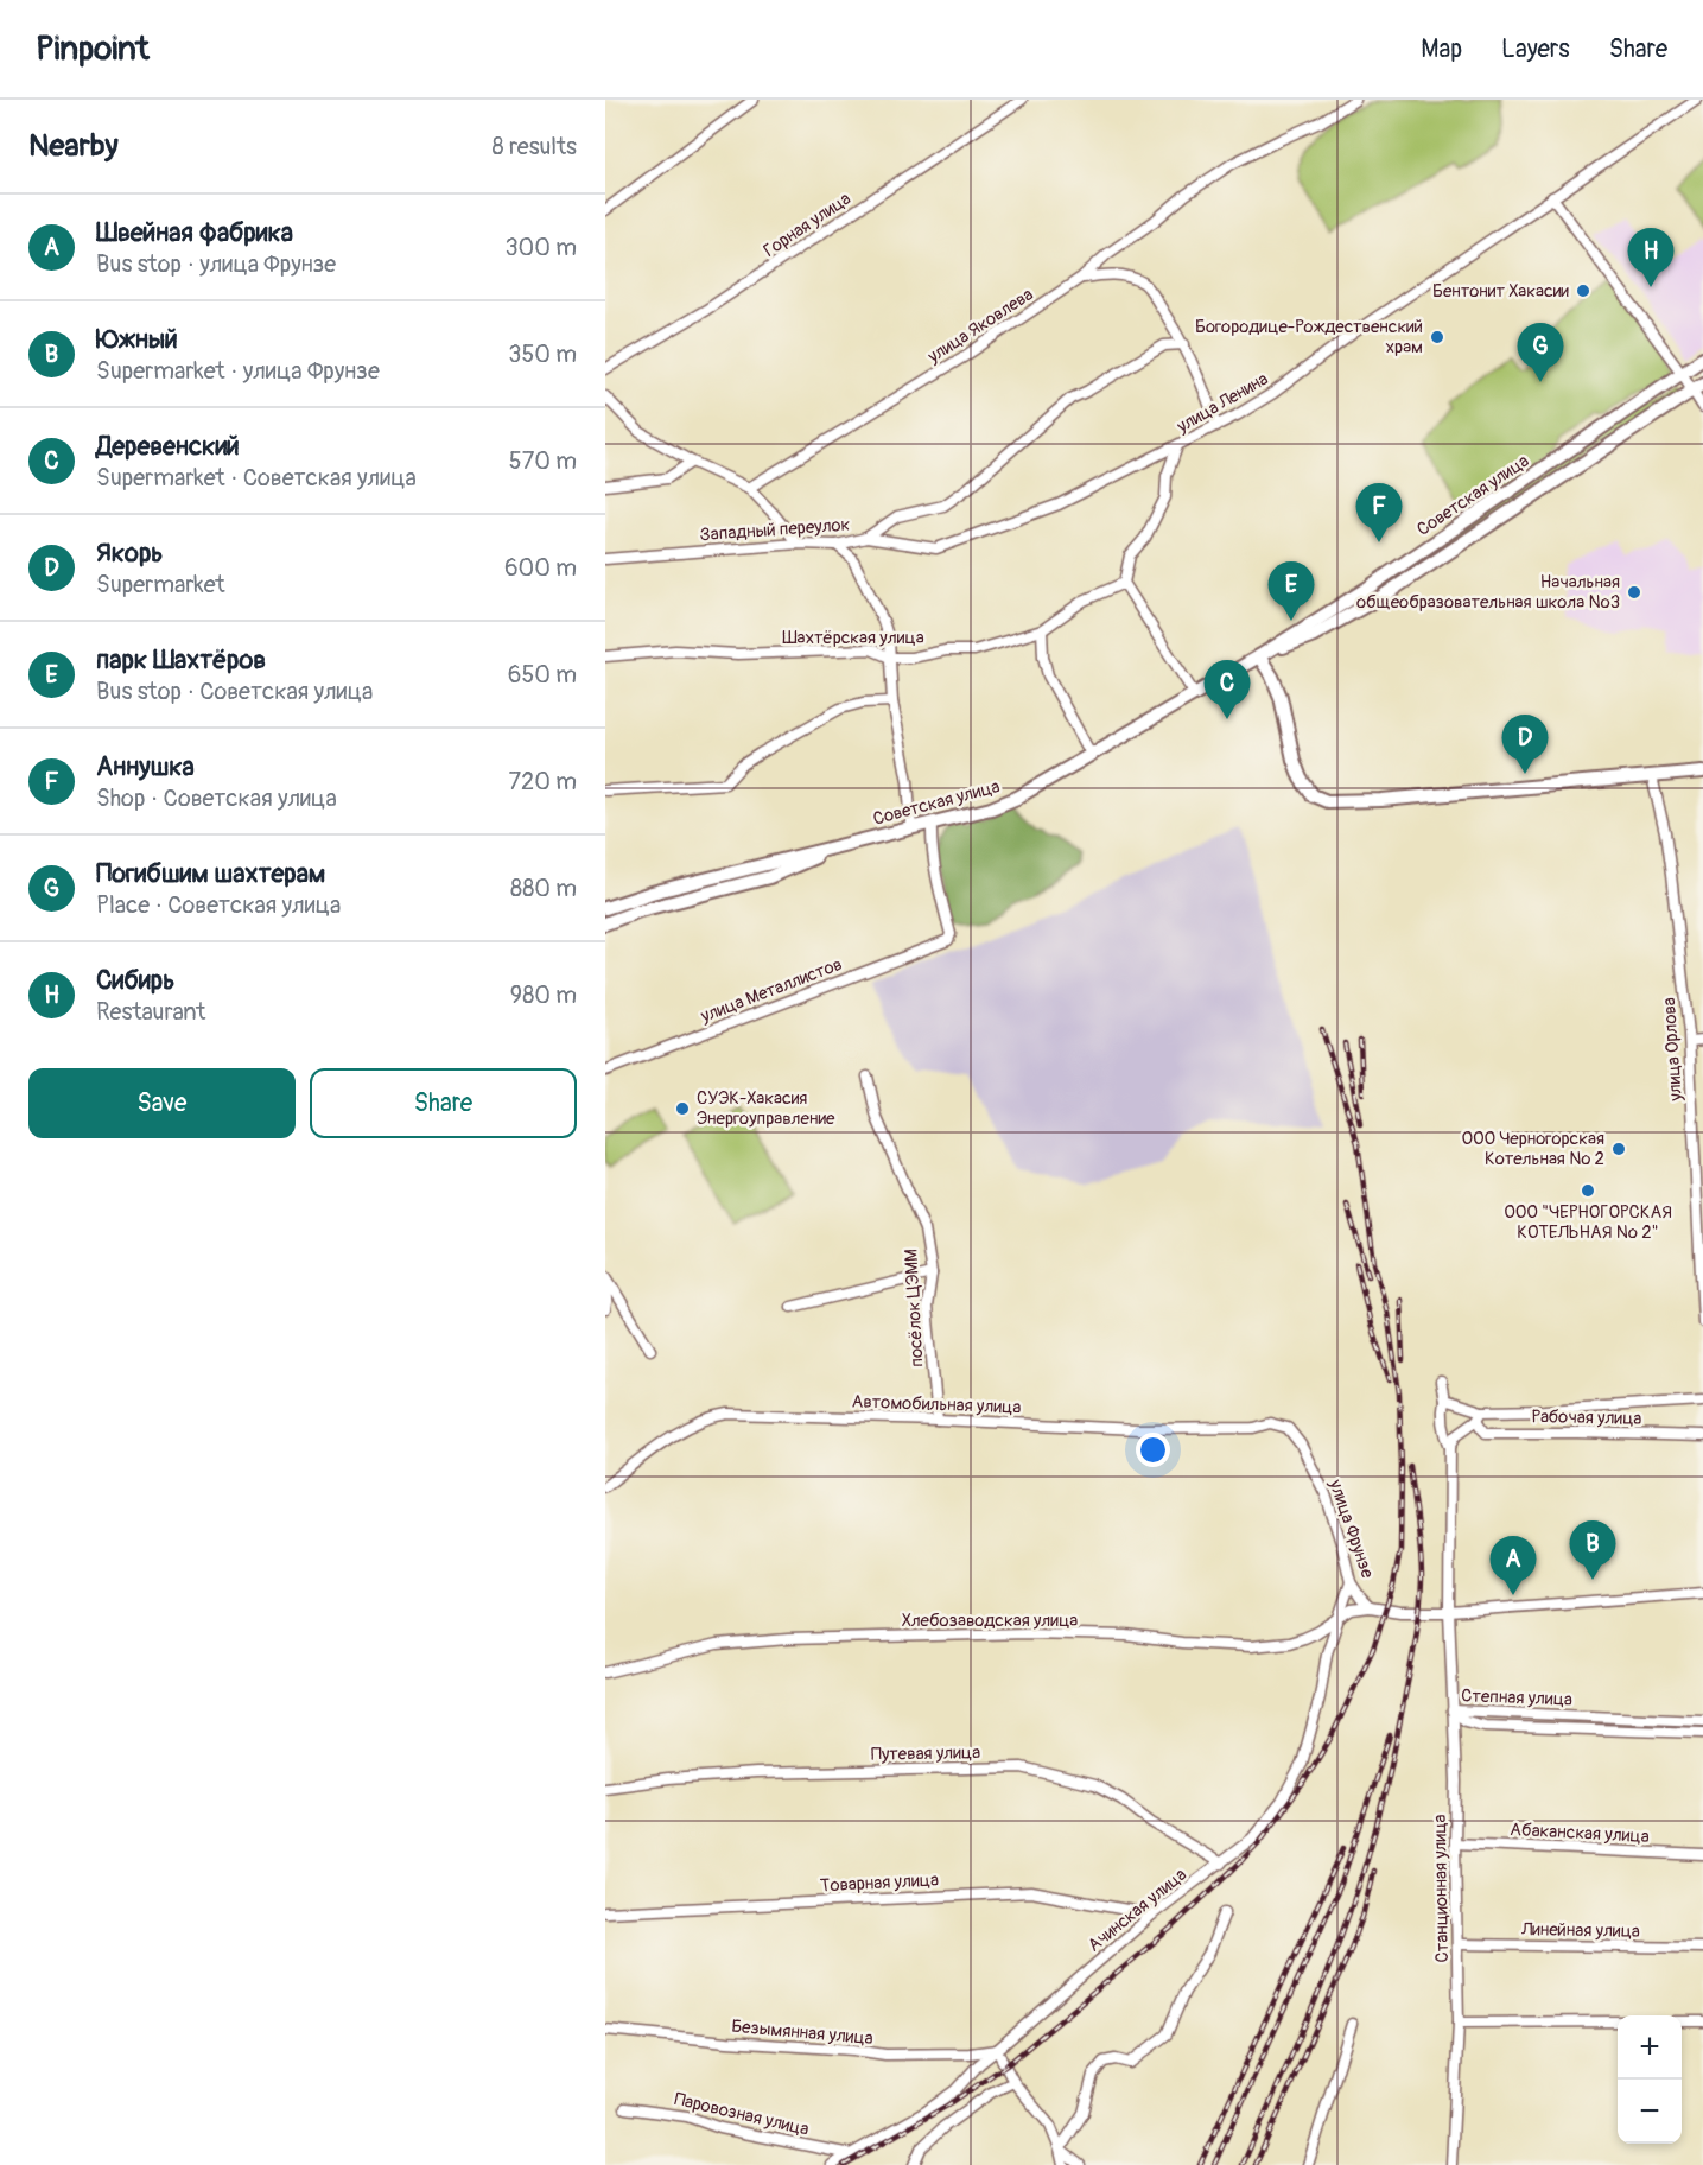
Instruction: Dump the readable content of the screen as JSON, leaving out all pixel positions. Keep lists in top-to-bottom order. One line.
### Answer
{"streets":{"main road":["Советская улица"],"street":["Горная улица","улица Яковлева","улица Ленина","Западный переулок","Шахтёрская улица","улица Металлистов","улица Орлова","посёлок ЦЭММ","Автомобильная улица","Рабочая улица","улица Фрунзе","Хлебозаводская улица","Степная улица","Путевая улица","Абаканская улица","Товарная улица","Станционная улица","Ачинская улица","Линейная улица","Безымянная улица","Паровозная улица"]},"crossings":[["улица Ленина","Западный переулок"],["Советская улица","улица Металлистов"],["посёлок ЦЭММ","Автомобильная улица"],["Автомобильная улица","улица Фрунзе"],["улица Фрунзе","Хлебозаводская улица"],["улица Фрунзе","Ачинская улица"],["Хлебозаводская улица","Ачинская улица"],["Степная улица","Станционная улица"],["Путевая улица","Ачинская улица"],["Абаканская улица","Станционная улица"],["Товарная улица","Ачинская улица"],["Станционная улица","Линейная улица"],["Ачинская улица","Безымянная улица"],["Ачинская улица","Паровозная улица"]],"places":["Бентонит Хакасии","Богородице-Рождественский храм","Начальная общеобразовательная школа №3","СУЭК-Хакасия Энергоуправление","ООО Черногорская Котельная № 2","ООО \"ЧЕРНОГОРСКАЯ КОТЕЛЬНАЯ № 2\""],"page":{"header":"Pinpoint","nav":["Map","Layers","Share"],"heading":["Nearby","8 results"],"list":[{"mark":"A","name":"Швейная фабрика","note":"Bus stop · улица Фрунзе","value":"300 m"},{"mark":"B","name":"Южный","note":"Supermarket · улица Фрунзе","value":"350 m"},{"mark":"C","name":"Деревенский","note":"Supermarket · Советская улица","value":"570 m"},{"mark":"D","name":"Якорь","note":"Supermarket","value":"600 m"},{"mark":"E","name":"парк Шахтёров","note":"Bus stop · Советская улица","value":"650 m"},{"mark":"F","name":"Аннушка","note":"Shop · Советская улица","value":"720 m"},{"mark":"G","name":"Погибшим шахтерам","note":"Place · Советская улица","value":"880 m"},{"mark":"H","name":"Сибирь","note":"Restaurant","value":"980 m"}],"pins":["H","G","F","E","C","D","B","A"],"buttons":["Save","Share"],"map_buttons":["+","−"]}}
